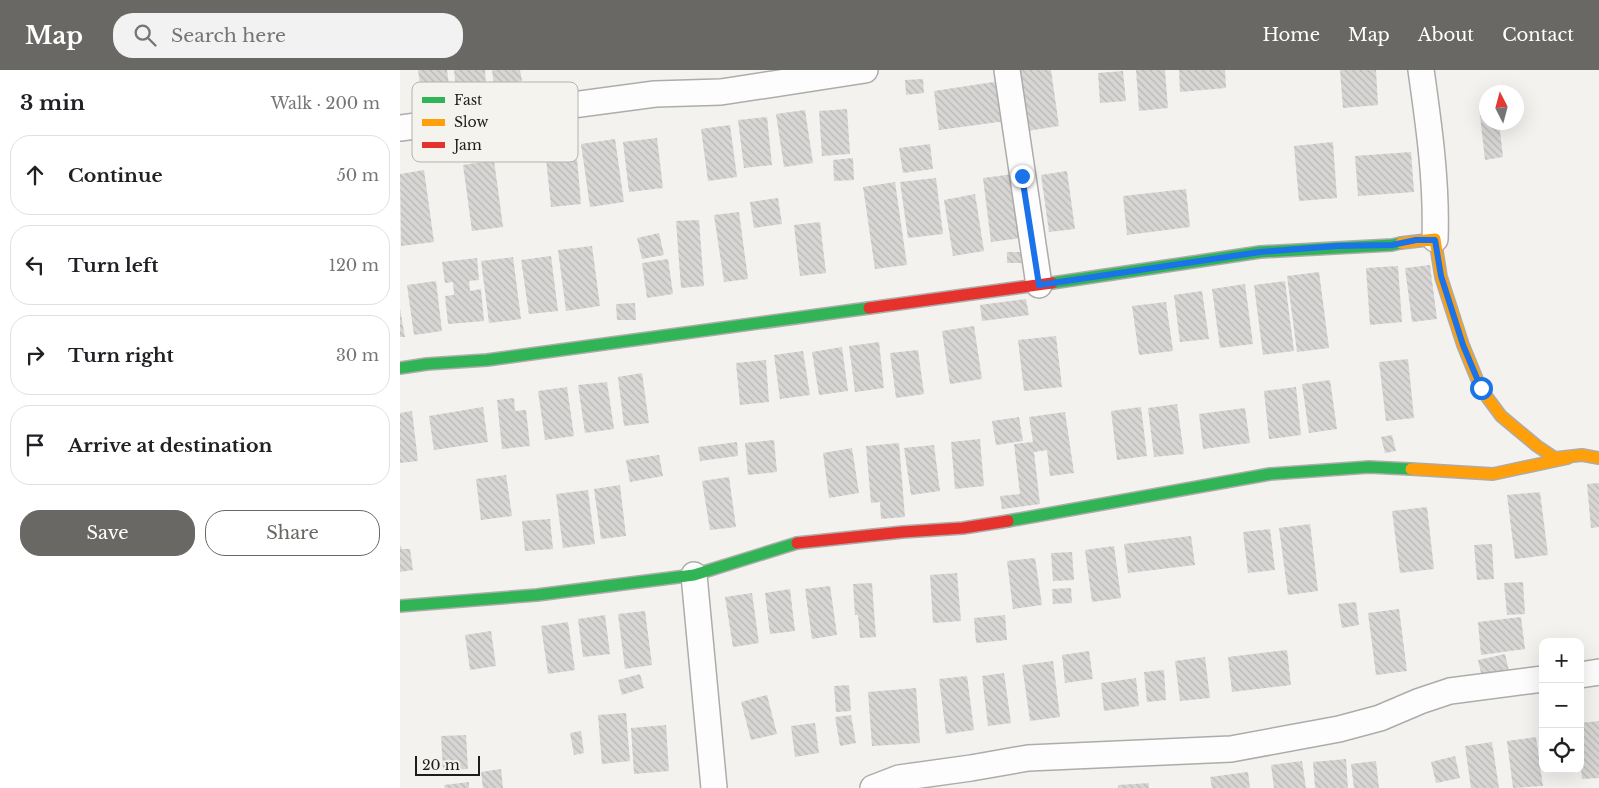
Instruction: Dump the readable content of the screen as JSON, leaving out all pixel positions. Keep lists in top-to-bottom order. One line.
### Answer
{"legend":["Fast","Slow","Jam"],"scale_bar":"20 m","north":"top","page":{"header":"Map","search":"Search here","nav":["Home","Map","About","Contact"],"heading":["3 min","Walk · 200 m"],"list":[["Continue","50 m"],["Turn left","120 m"],["Turn right","30 m"],"Arrive at destination"],"buttons":["Save","Share"],"map_buttons":["+","−"],"scale":"20 m"}}
